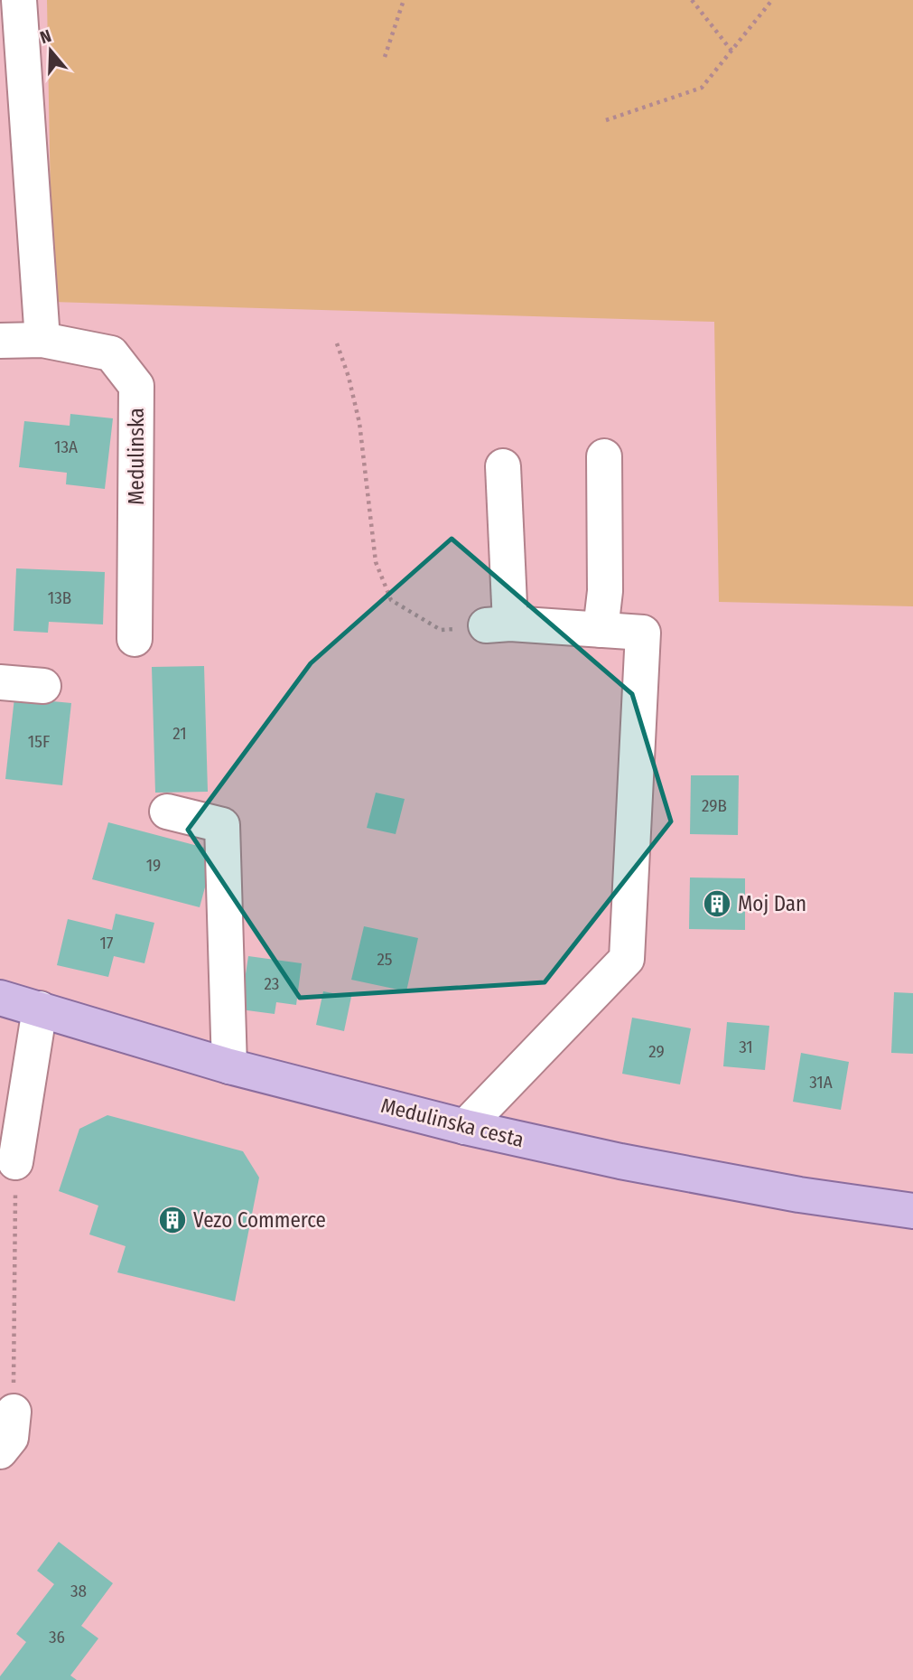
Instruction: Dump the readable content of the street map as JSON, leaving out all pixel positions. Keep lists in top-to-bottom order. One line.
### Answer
{"streets":{"main road":["Medulinska cesta"],"street":["Medulinska"]},"places":{"building":["Moj Dan","Vezo Commerce"]},"house_numbers":["13A","13B","21","15F","29B","19","17","25","23","31","29","31A","38","36"],"north":"top"}
